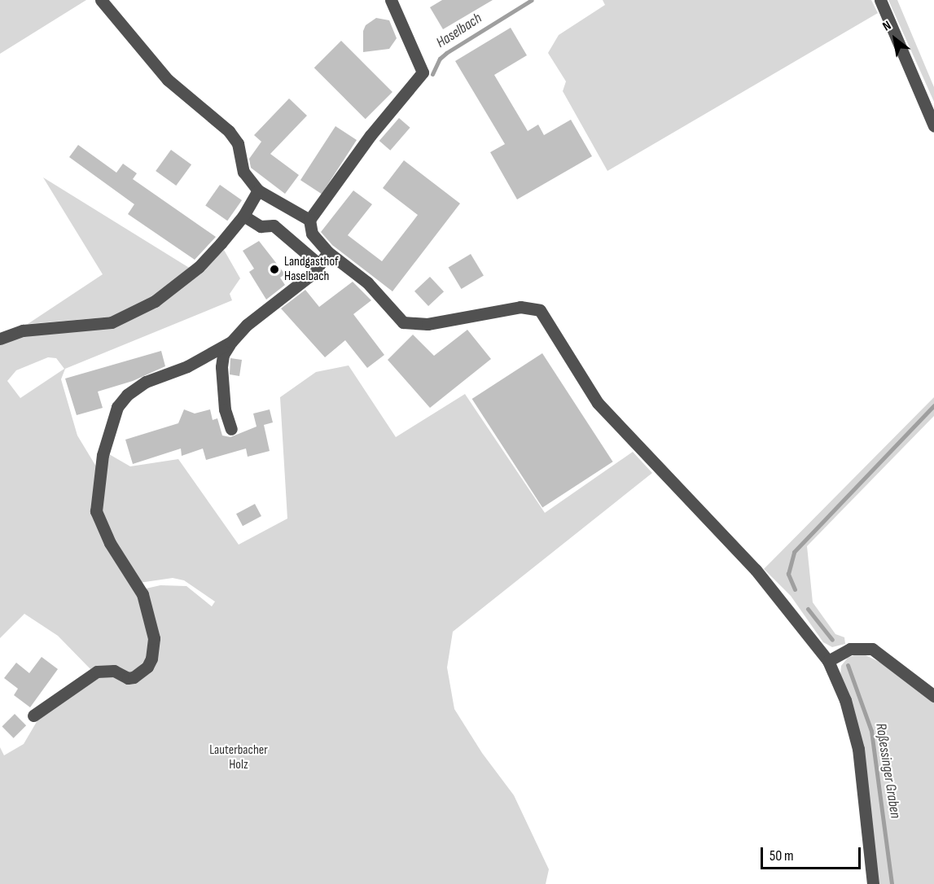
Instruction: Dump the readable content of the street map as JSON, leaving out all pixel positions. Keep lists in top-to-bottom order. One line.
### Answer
{"water":["Haselbach","Roßessinger Graben"],"parks":["Lauterbacher Holz"],"places":["Landgasthof Haselbach"],"scale_bar":"50 m","north":"top left"}
